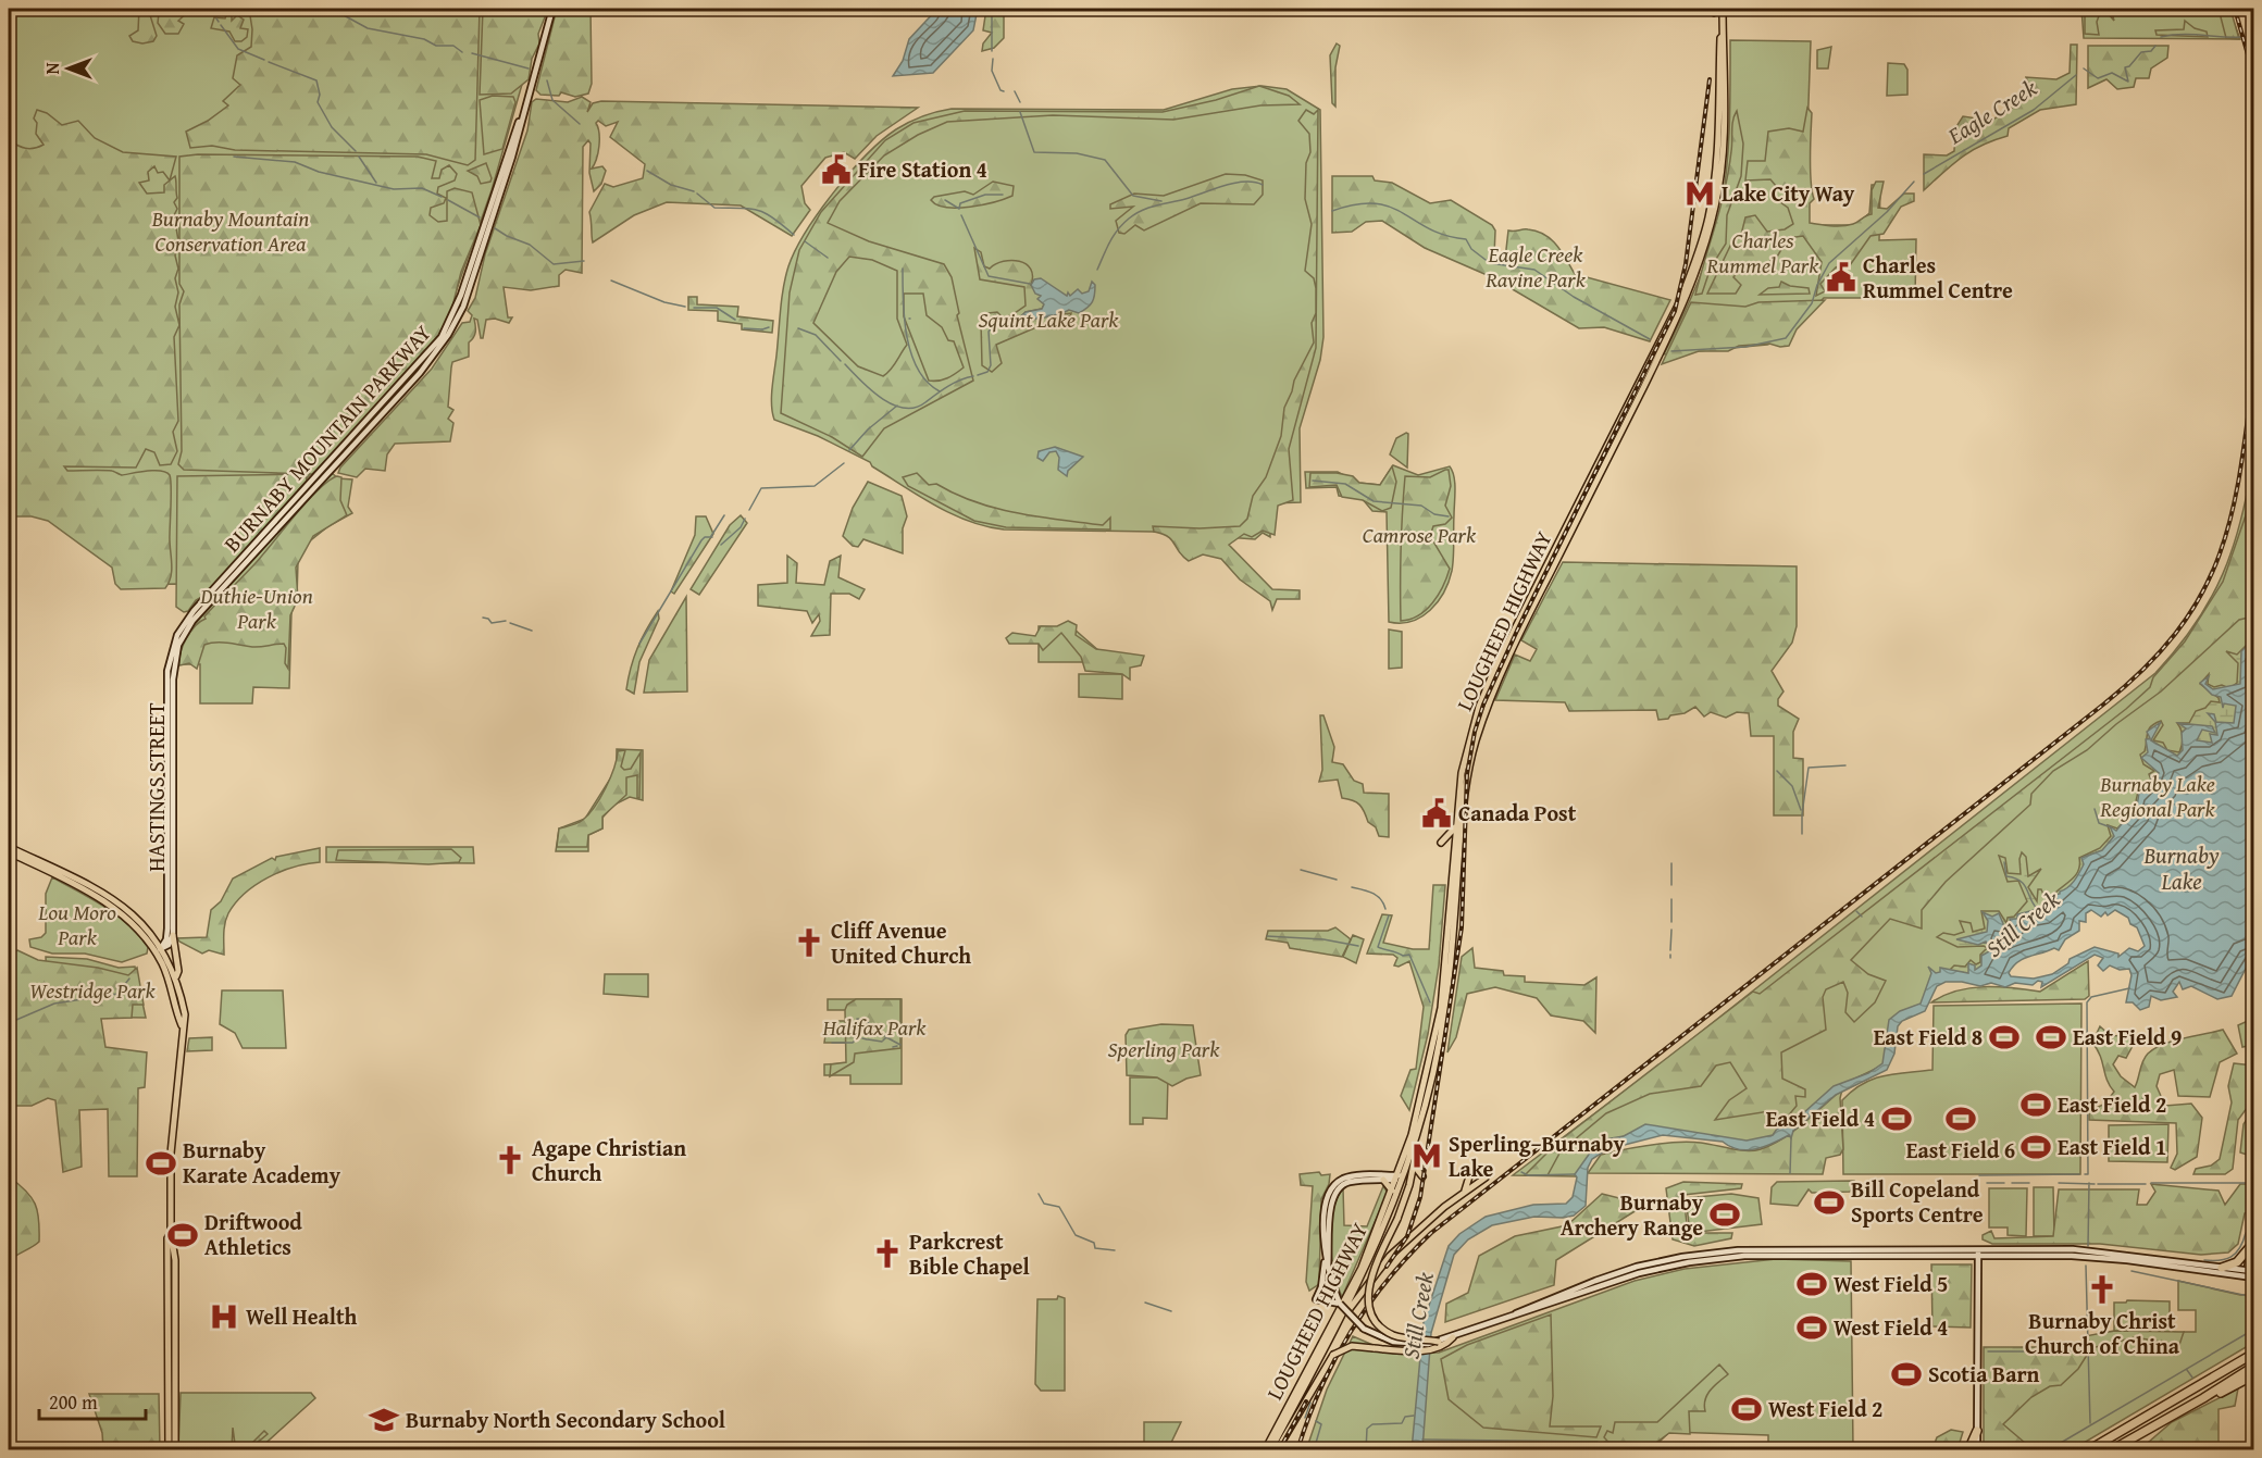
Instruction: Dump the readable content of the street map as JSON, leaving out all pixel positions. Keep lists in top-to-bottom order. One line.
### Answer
{"streets":{"main road":["BURNABY MOUNTAIN PARKWAY","LOUGHEED HIGHWAY","HASTINGS STREET"]},"crossings":[["BURNABY MOUNTAIN PARKWAY","HASTINGS STREET"]],"water":["Eagle Creek","Burnaby Lake","Still Creek"],"parks":["Burnaby Mountain Conservation Area","Charles Rummel Park","Eagle Creek Ravine Park","Squint Lake Park","Camrose Park","Duthie-Union Park","Burnaby Lake Regional Park","Lou Moro Park","Westridge Park","Halifax Park","Sperling Park"],"places":{"public building":["Fire Station 4","Charles Rummel Centre","Canada Post"],"metro station":["Lake City Way","Sperling–Burnaby Lake"],"church":["Cliff Avenue United Church","Agape Christian Church","Parkcrest Bible Chapel","Burnaby Christ Church of China"],"sports":["East Field 8","East Field 9","East Field 2","East Field 4","East Field 6","East Field 1","Burnaby Karate Academy","Bill Copeland Sports Centre","Burnaby Archery Range","Driftwood Athletics","West Field 5","West Field 4","Scotia Barn","West Field 2"],"hospital":["Well Health"],"school or university":["Burnaby North Secondary School"]},"scale_bar":"200 m","north":"left"}
